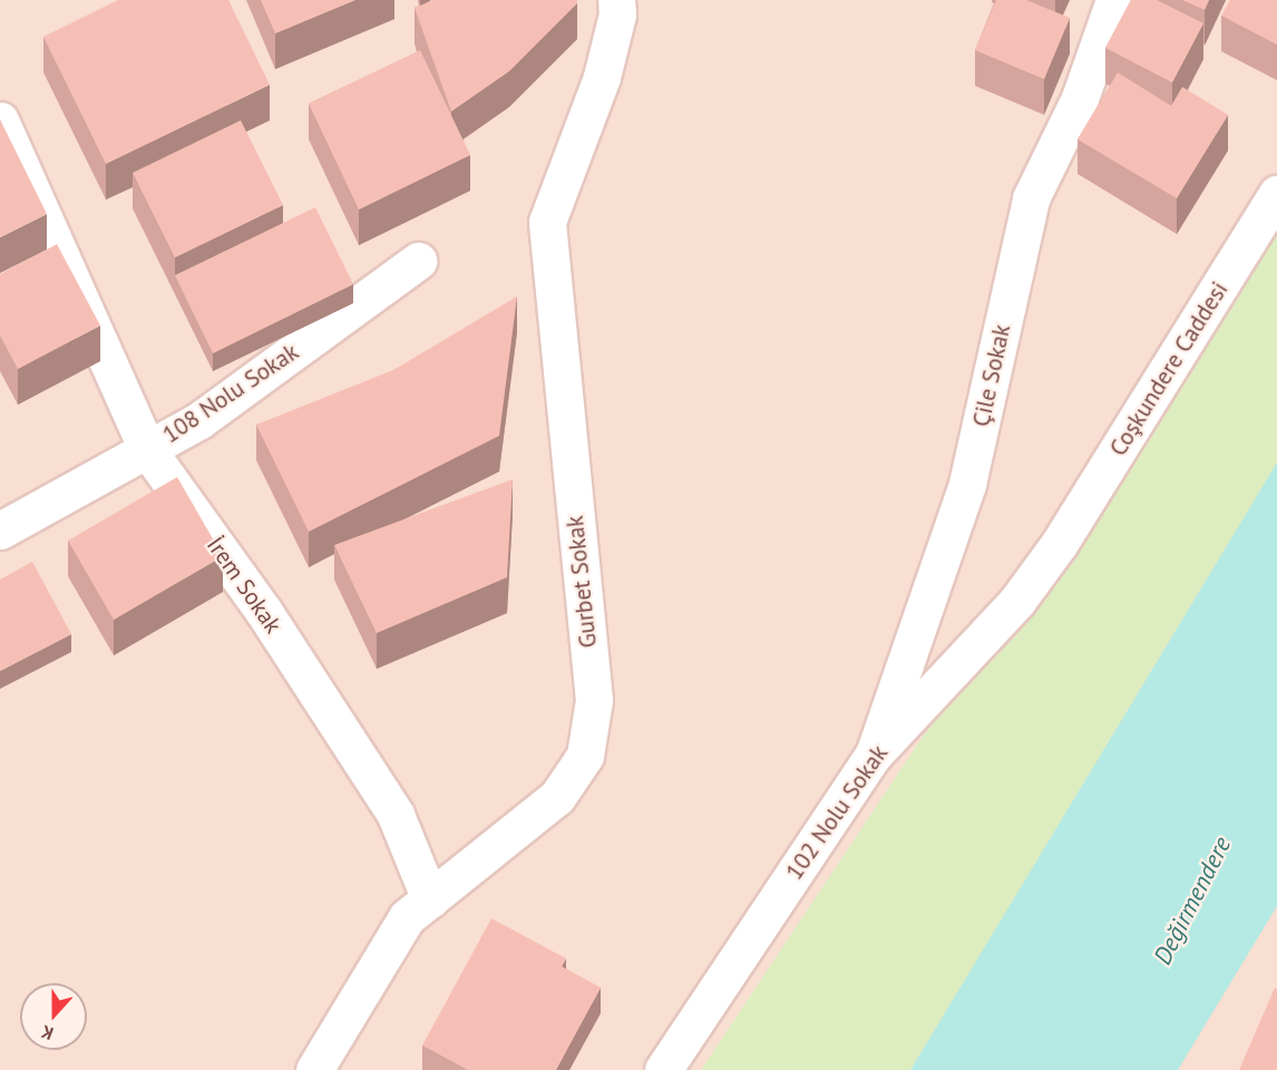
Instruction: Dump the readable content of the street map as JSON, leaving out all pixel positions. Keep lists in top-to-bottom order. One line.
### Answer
{"streets":{"street":["Coşkundere Caddesi","Çile Sokak","108 Nolu Sokak","Gurbet Sokak","İrem Sokak","102 Nolu Sokak"]},"crossings":[["Coşkundere Caddesi","102 Nolu Sokak"],["Çile Sokak","102 Nolu Sokak"],["108 Nolu Sokak","İrem Sokak"],["Gurbet Sokak","İrem Sokak"]],"water":["Değirmendere"],"north":"bottom"}
